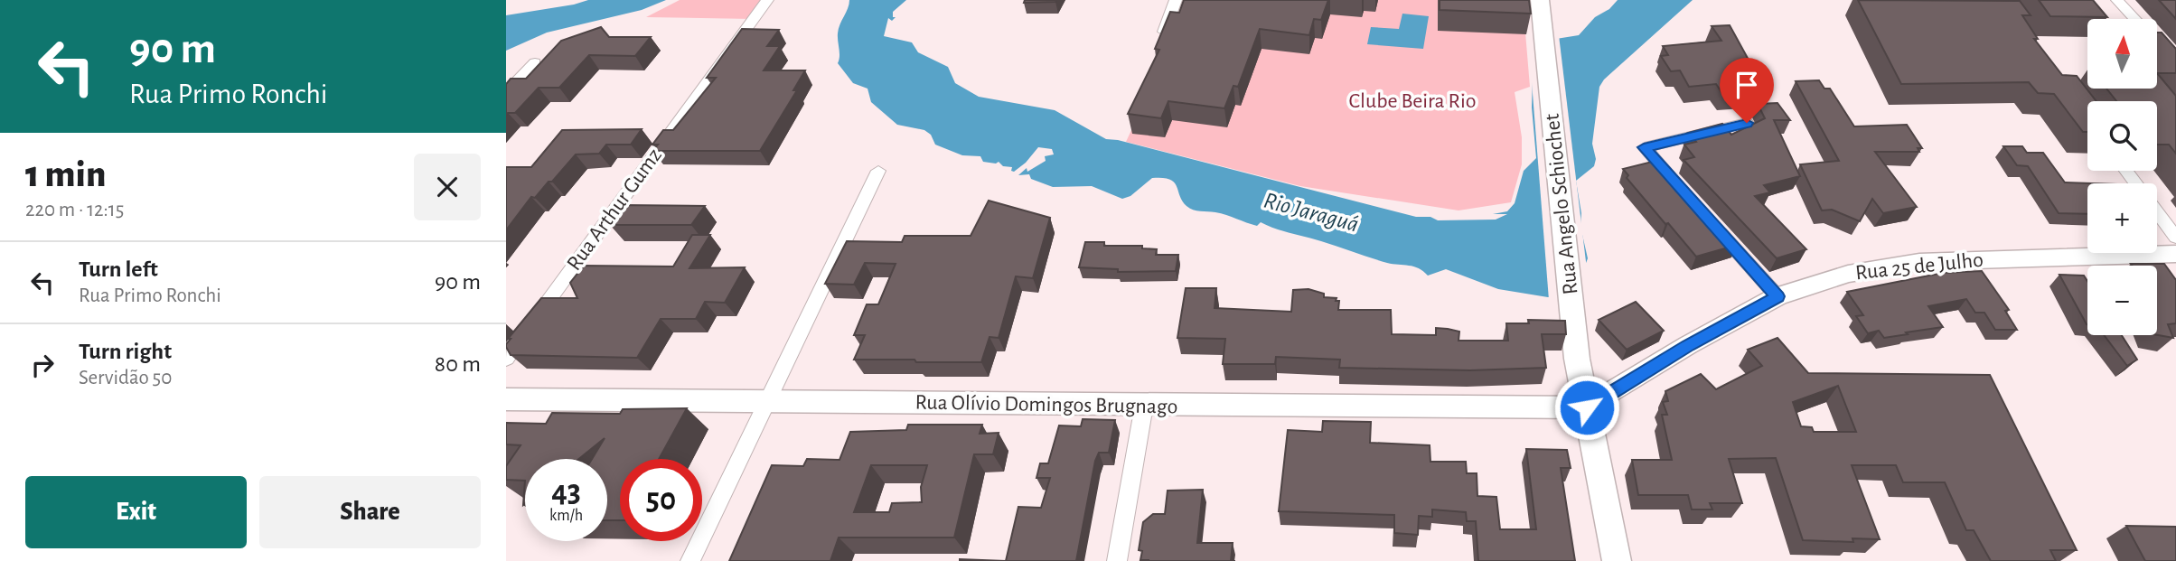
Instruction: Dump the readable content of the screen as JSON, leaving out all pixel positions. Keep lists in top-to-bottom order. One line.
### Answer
{"streets":{"main road":["Rua Angelo Schiochet","Rua 25 de Julho","Rua Olívio Domingos Brugnago"],"street":["Rua Arthur Gumz"]},"crossings":[["Rua Angelo Schiochet","Rua 25 de Julho"],["Rua Angelo Schiochet","Rua Olívio Domingos Brugnago"],["Rua 25 de Julho","Rua Olívio Domingos Brugnago"]],"water":["Rio Jaraguá"],"parks":["Clube Beira Rio"],"north":"top","page":{"turn":["90 m","Rua Primo Ronchi"],"map_buttons":["+","−"],"heading":["1 min","220 m · 12:15"],"list":[{"name":"Turn left","note":"Rua Primo Ronchi","value":"90 m"},{"name":"Turn right","note":"Servidão 50","value":"80 m"}],"speed":"43 km/h","limit":"50","buttons":["Exit","Share"]}}
